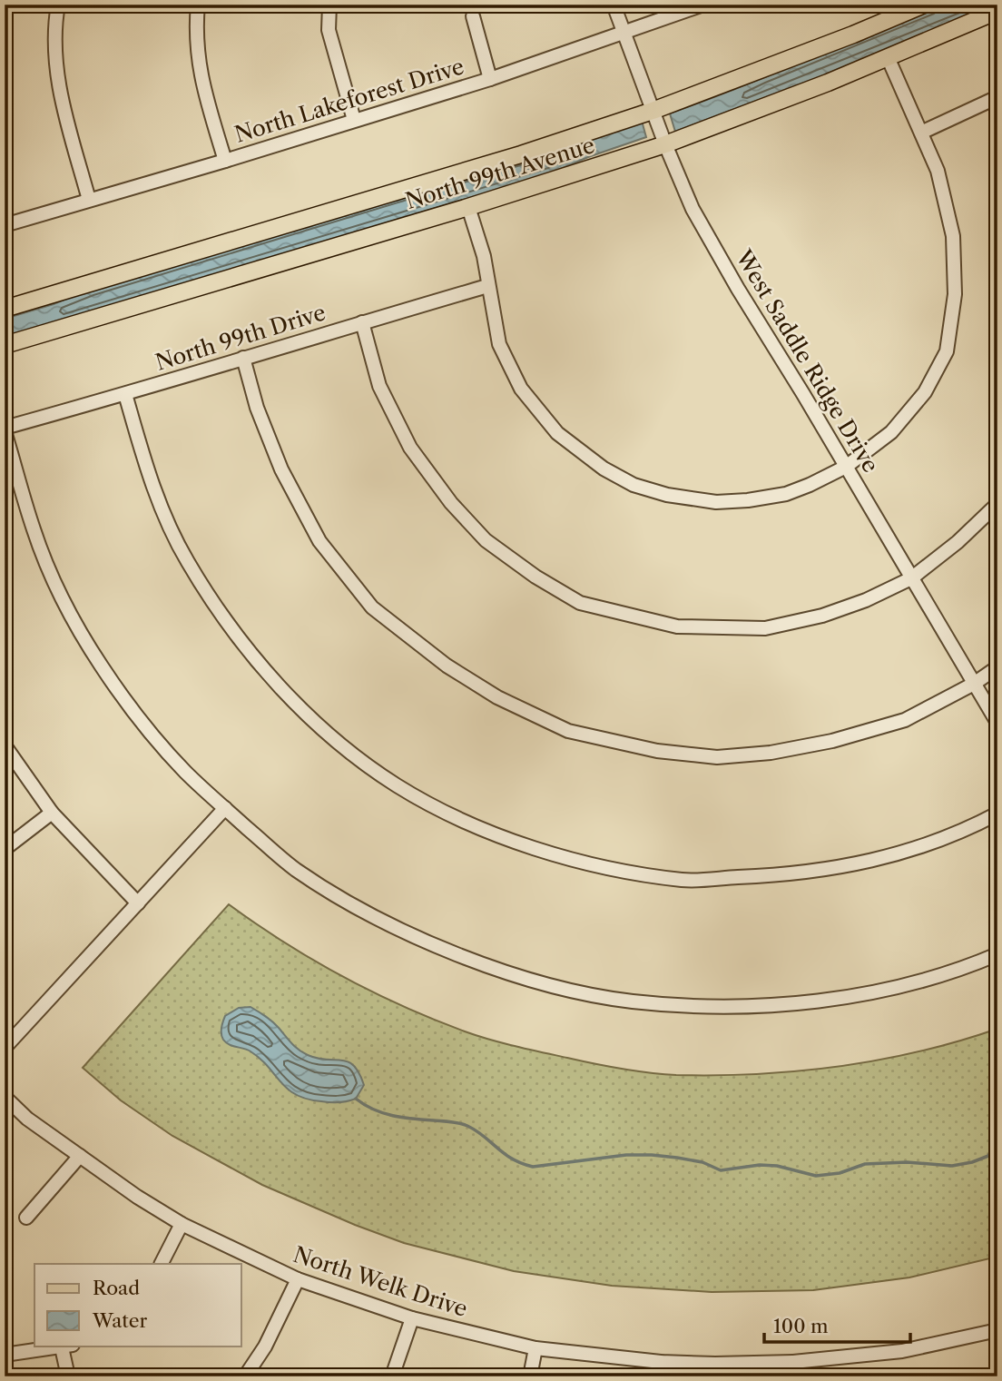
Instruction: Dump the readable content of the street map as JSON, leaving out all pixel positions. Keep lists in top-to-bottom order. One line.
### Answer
{"streets":{"main road":["North 99th Avenue"],"street":["North Lakeforest Drive","North 99th Drive","West Saddle Ridge Drive","North Welk Drive"]},"crossings":[["North Lakeforest Drive","West Saddle Ridge Drive"],["North 99th Avenue","West Saddle Ridge Drive"]],"legend":["Road","Water"],"scale_bar":"100 m"}
